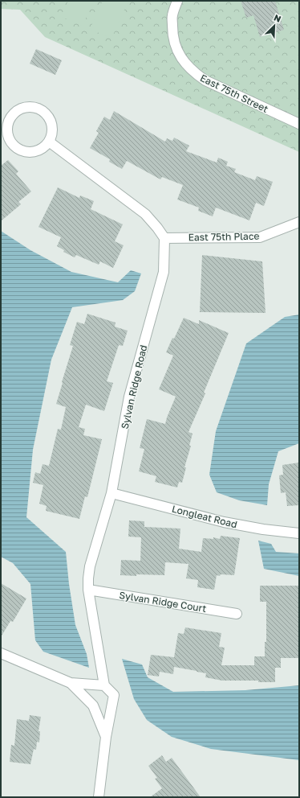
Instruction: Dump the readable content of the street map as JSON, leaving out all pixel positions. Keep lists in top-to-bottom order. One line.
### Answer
{"streets":{"street":["East 75th Street","East 75th Place","Sylvan Ridge Road","Longleat Road","Sylvan Ridge Court"]},"crossings":[["East 75th Place","Sylvan Ridge Road"],["Sylvan Ridge Road","Longleat Road"],["Sylvan Ridge Road","Sylvan Ridge Court"]],"north":"top right"}
